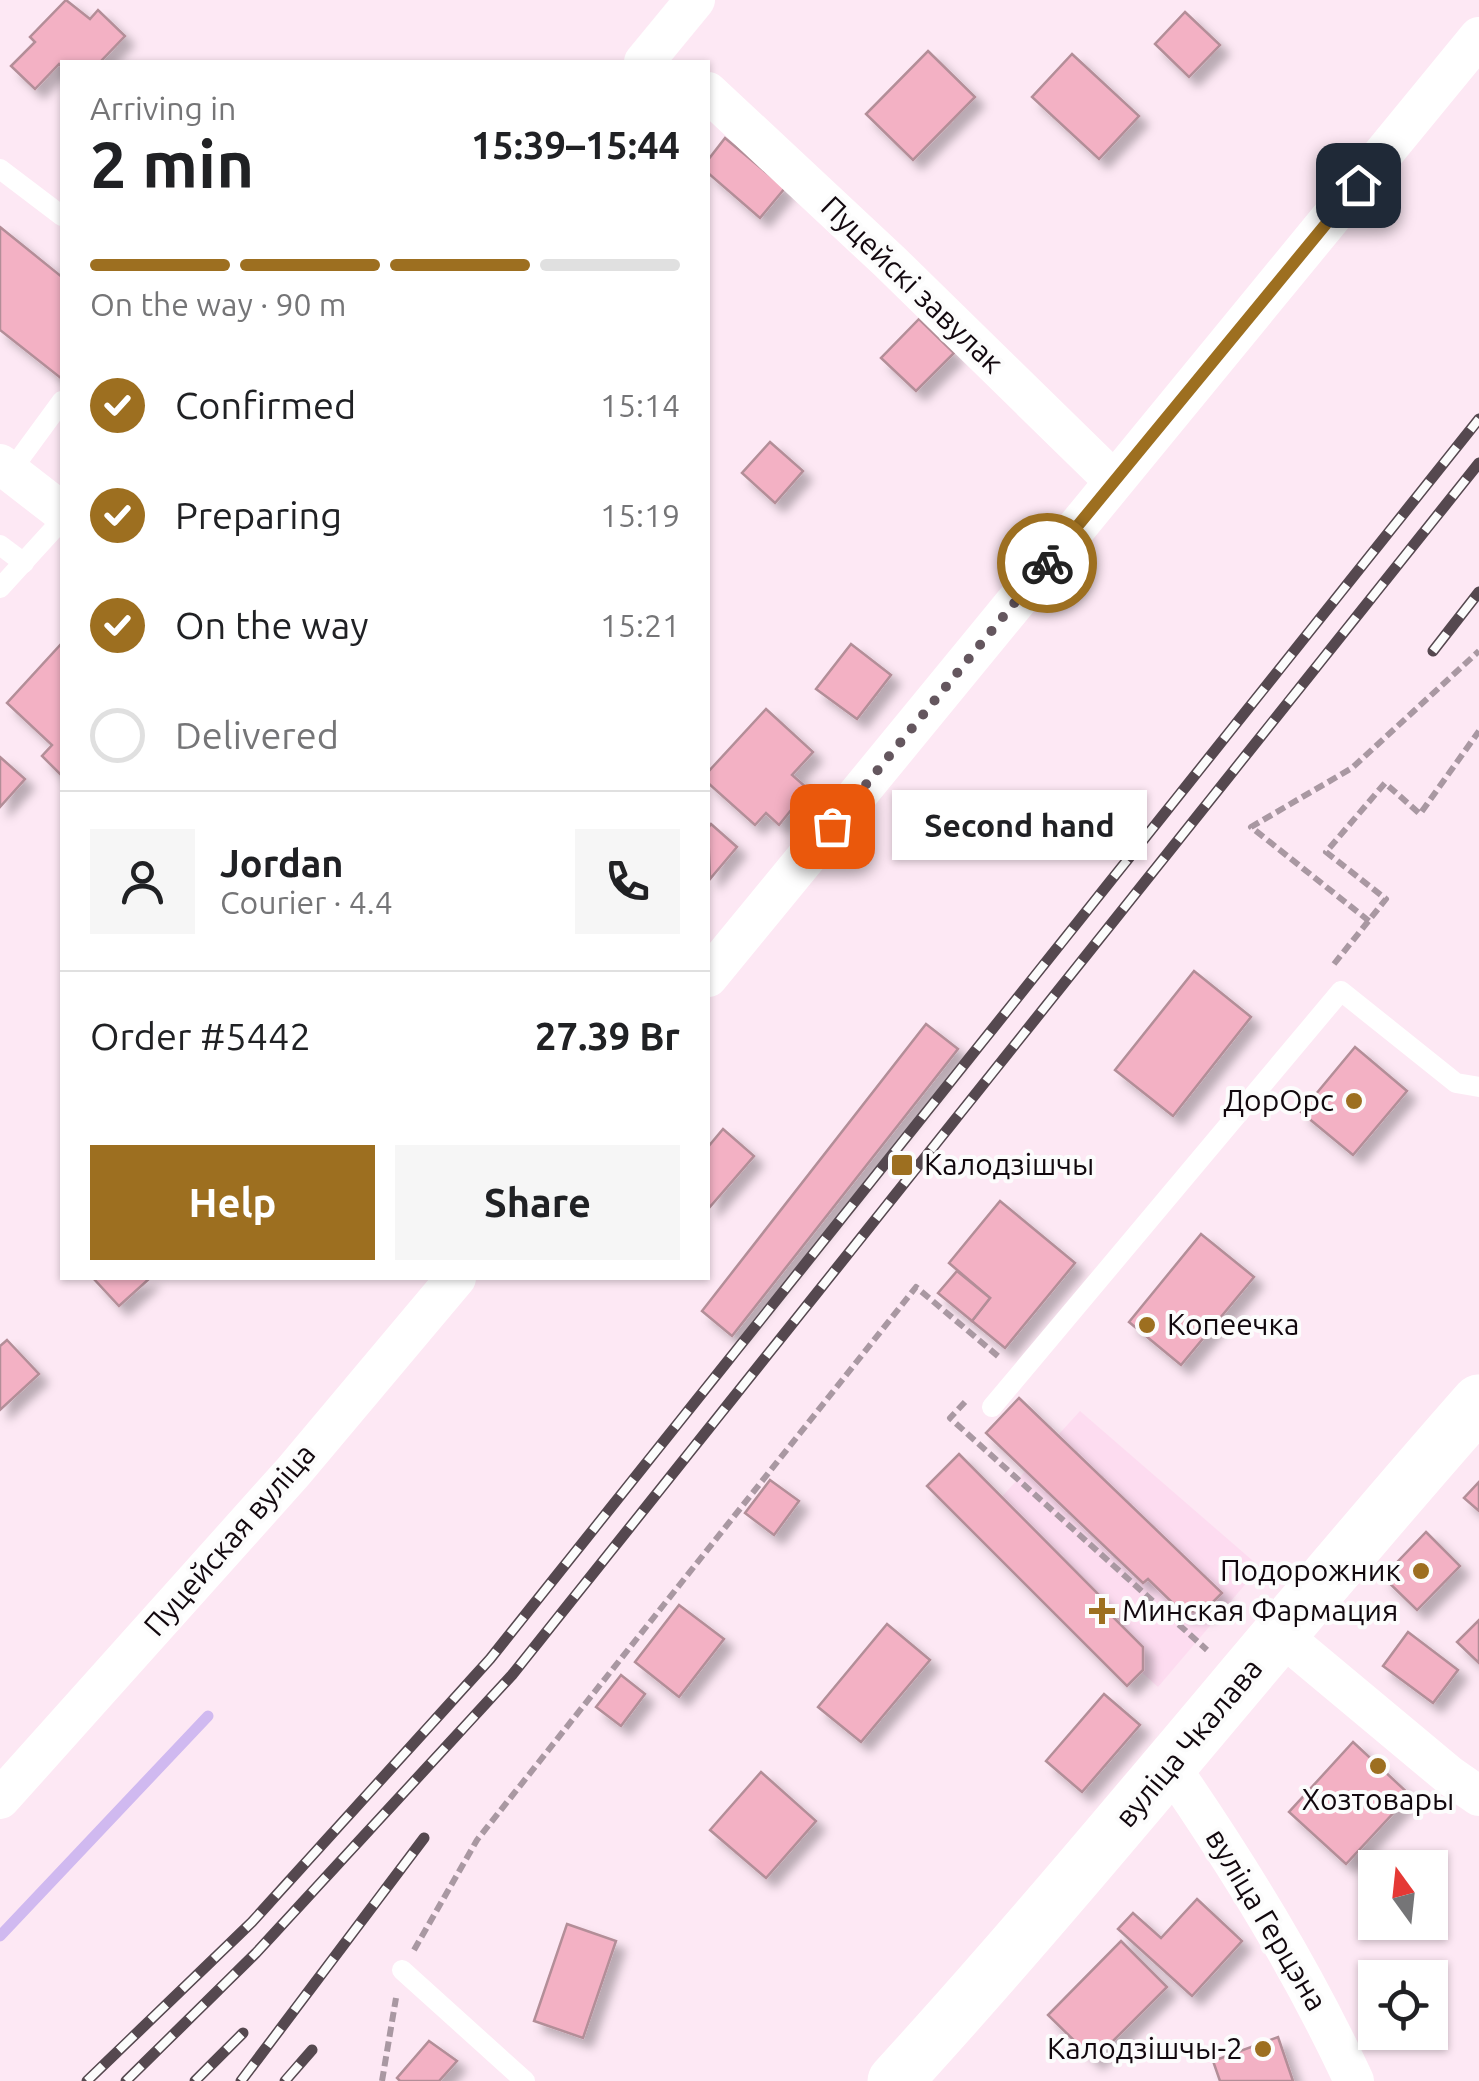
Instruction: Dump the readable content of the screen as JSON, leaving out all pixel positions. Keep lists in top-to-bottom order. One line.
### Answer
{"streets":{"street":["Пуцейскі завулак","Пуцейская вуліца","вуліца Чкалава","вуліца Герцэна"]},"crossings":[["вуліца Чкалава","вуліца Герцэна"]],"places":{"other":["Second hand","ДорОрс","Копеечка","Подорожник","Хозтовары","Калодзішчы-2"],"transit":["Калодзішчы"],"health":["Минская Фармация"]},"north":"top","page":{"heading":["2 min","Arriving in","15:39–15:44"],"panel":["Jordan","Courier · 4.4","Order #5442","27.39 Br"],"bar":"On the way · 90 m","list":[["Confirmed","15:14"],["Preparing","15:19"],["On the way","15:21"],"Delivered"],"bubble":"Second hand","buttons":["Help","Share"]}}
